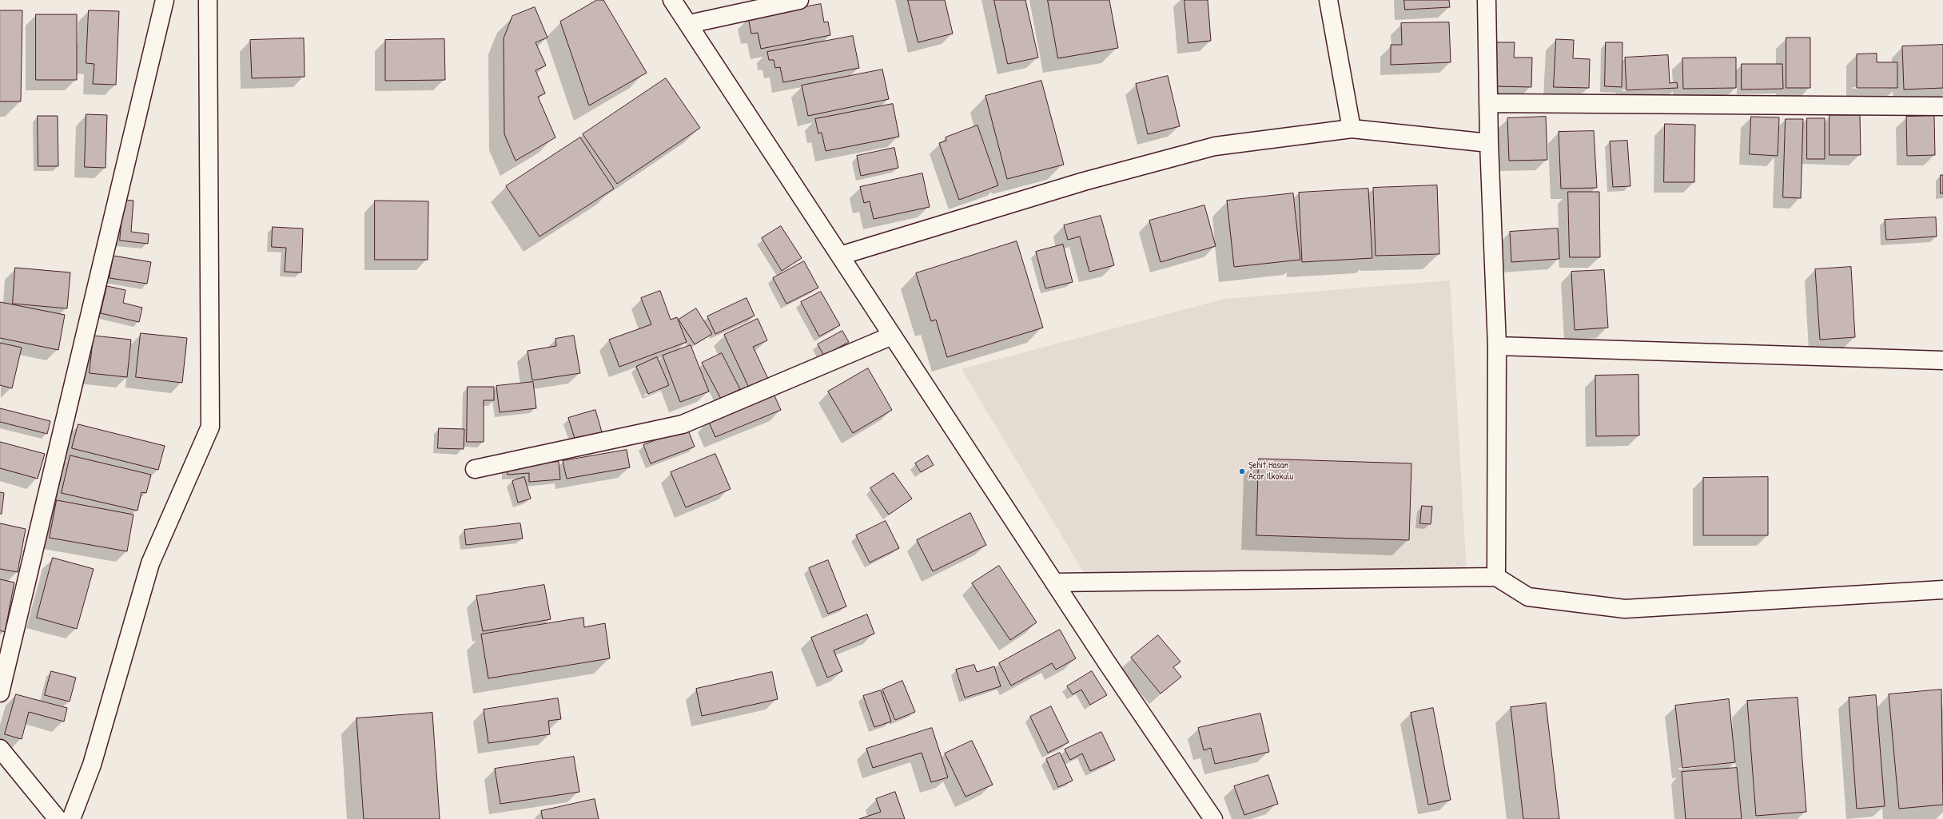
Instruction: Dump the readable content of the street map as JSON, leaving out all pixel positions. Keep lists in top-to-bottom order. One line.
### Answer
{"places":["Şehit Hasan Acar İlkokulu"]}
